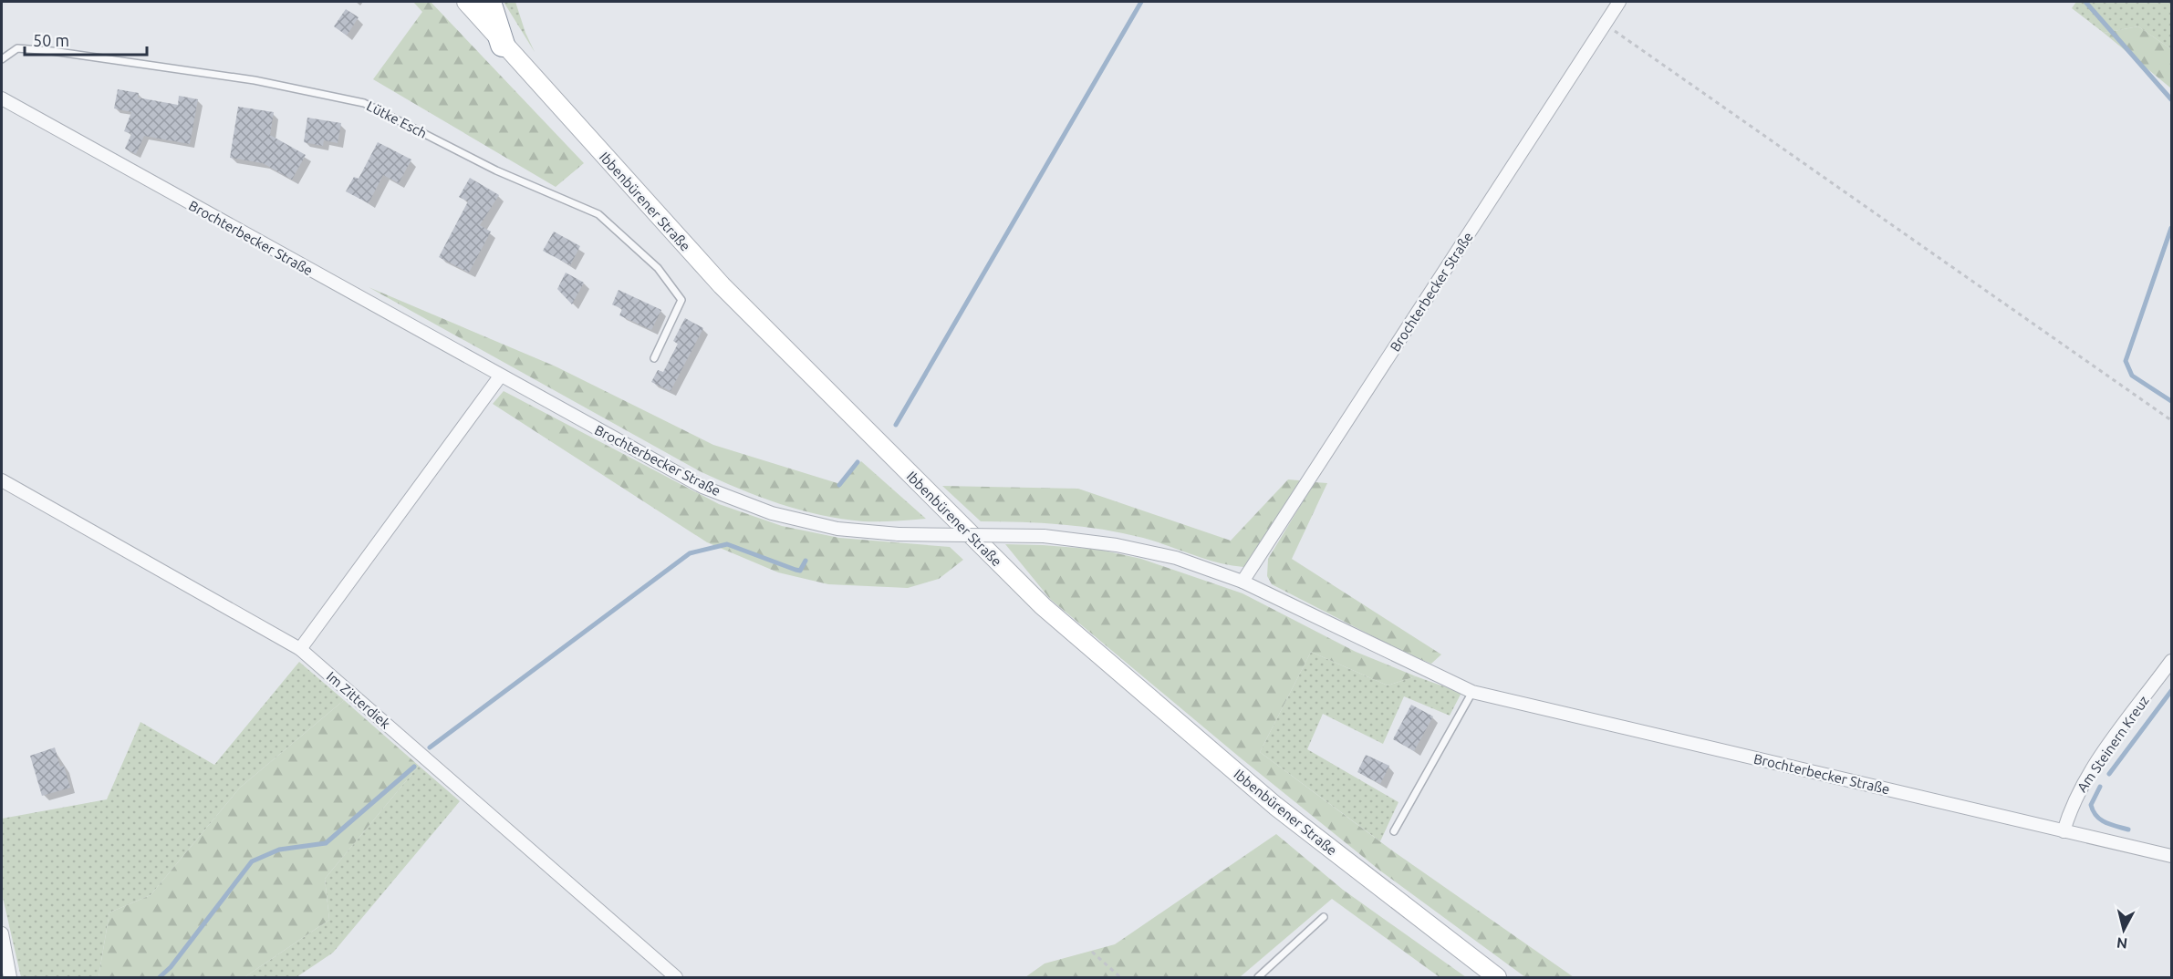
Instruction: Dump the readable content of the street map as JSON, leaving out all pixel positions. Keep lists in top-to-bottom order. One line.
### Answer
{"streets":{"main road":["Ibbenbürener Straße"],"street":["Brochterbecker Straße","Im Zitterdiek","Am Steinern Kreuz"],"lane":["Lütke Esch"]},"crossings":[["Brochterbecker Straße","Am Steinern Kreuz"]],"scale_bar":"50 m","north":"bottom"}
